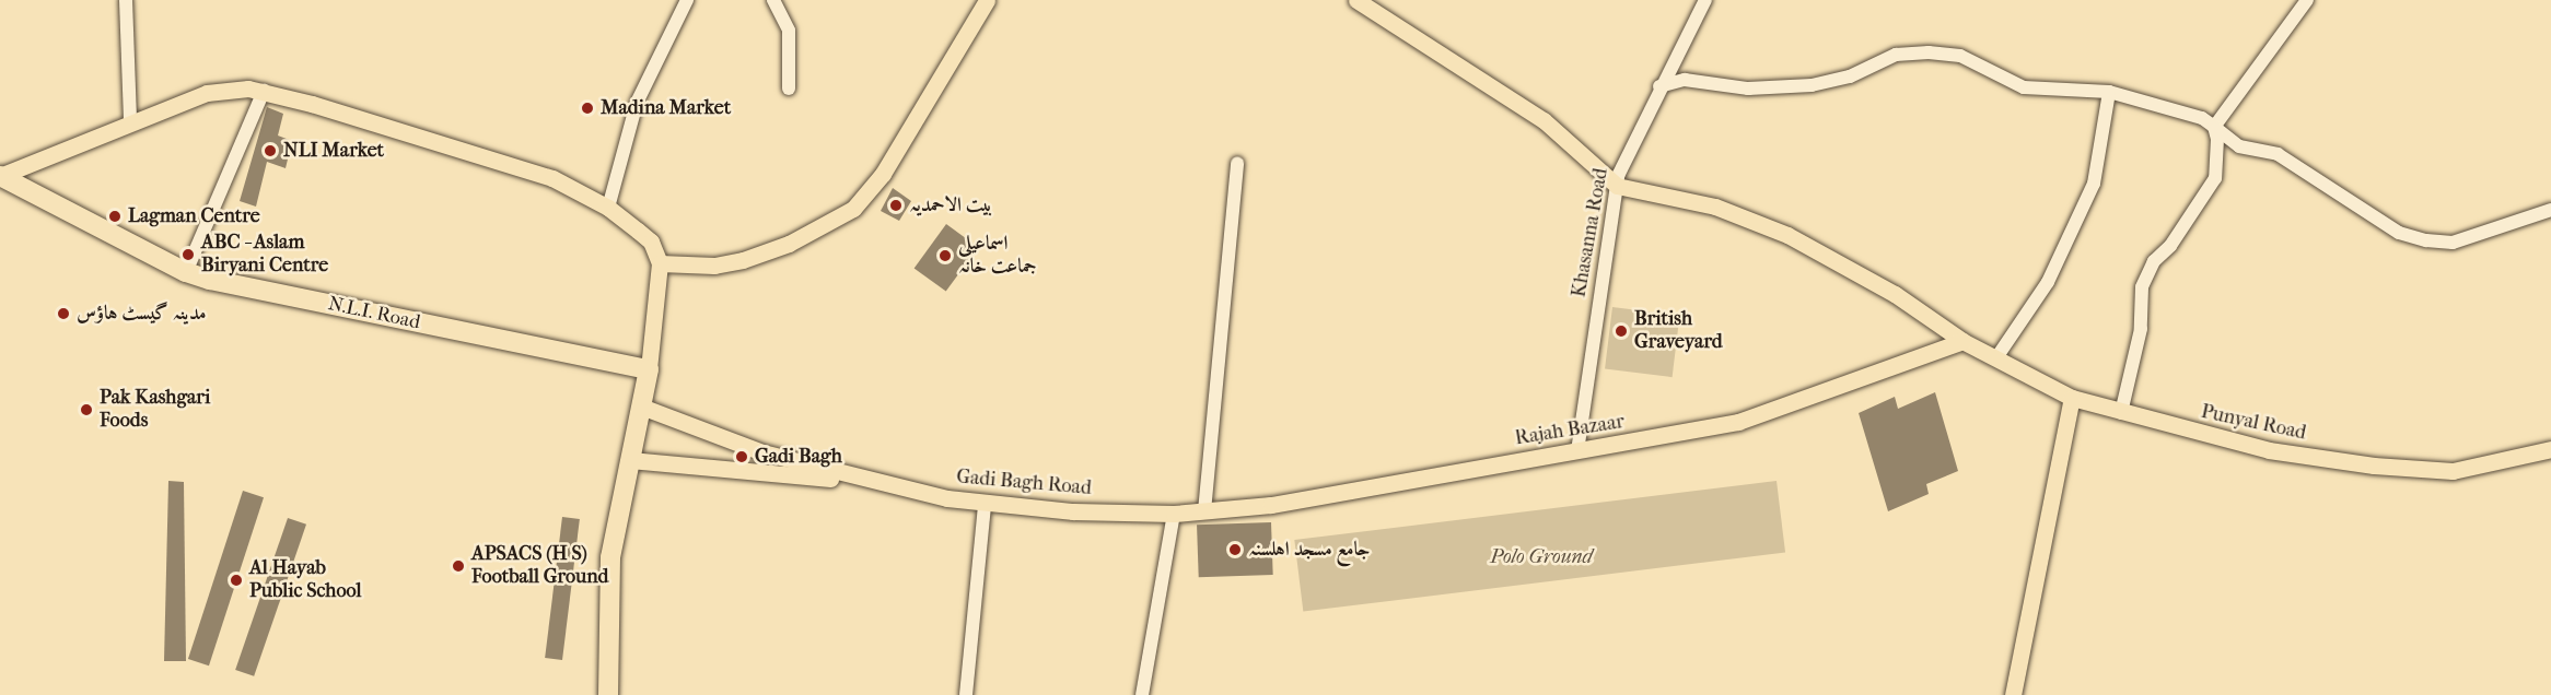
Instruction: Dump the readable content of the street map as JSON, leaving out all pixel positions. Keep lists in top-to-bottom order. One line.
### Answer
{"streets":{"highway":["N.L.I. Road"],"main road":["Punyal Road","Rajah Bazaar","Gadi Bagh Road"],"street":["Khasanna Road"]},"crossings":[["Khasanna Road","Punyal Road"],["Khasanna Road","Rajah Bazaar"],["Punyal Road","Rajah Bazaar"],["Rajah Bazaar","Gadi Bagh Road"]],"parks":["Polo Ground"],"places":["Madina Market","NLI Market","بیت الاحمدیہ","Lagman Centre","ABC - Aslam Biryani Centre","اسماعیلی جماعت خانہ","مدینہ گیسٹ ہاؤس","British Graveyard","Pak Kashgari Foods","Gadi Bagh","جامع مسجد اہلسنہ","APSACS (H S) Football Ground","Al Hayab Public School"]}
